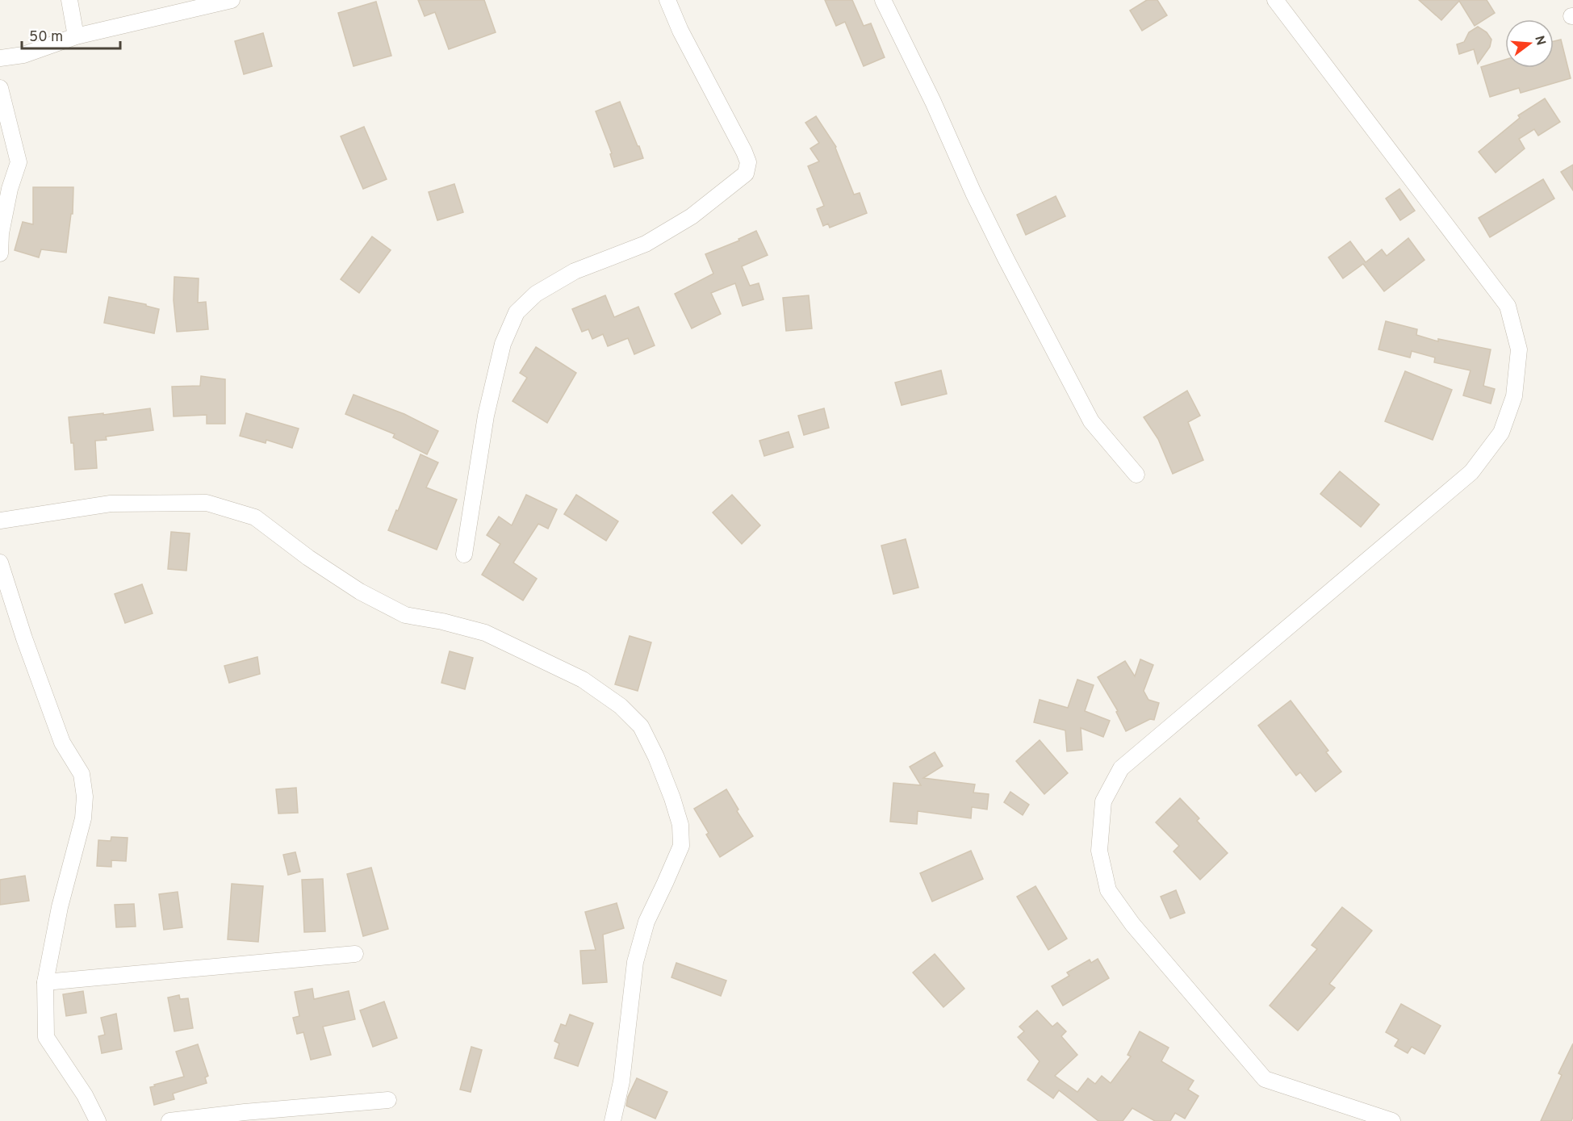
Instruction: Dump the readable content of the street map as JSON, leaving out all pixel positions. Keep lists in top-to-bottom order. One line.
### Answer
{"scale_bar":"50 m","north":"right"}
